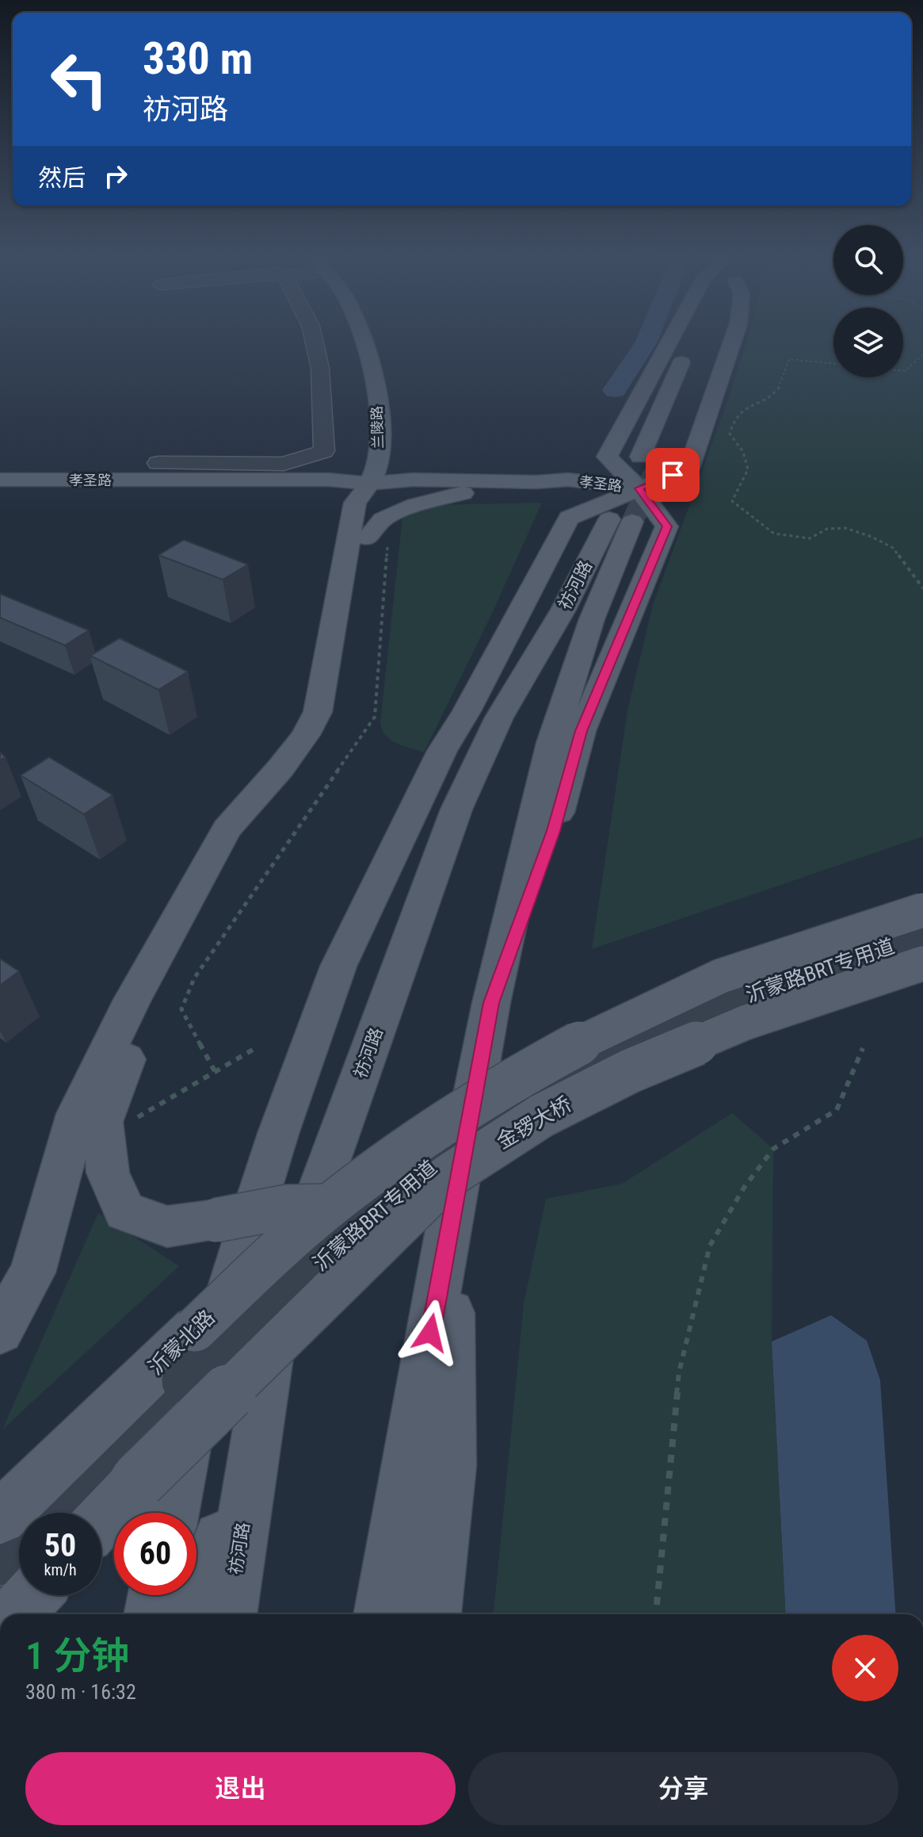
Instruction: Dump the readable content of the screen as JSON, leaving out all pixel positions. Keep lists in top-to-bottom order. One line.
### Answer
{"streets":{"main road":["兰陵路","孝圣路","祊河路","金锣大桥","沂蒙北路"],"street":["沂蒙路BRT专用道"]},"crossings":[["兰陵路","孝圣路"],["兰陵路","沂蒙北路"],["孝圣路","祊河路"]],"page":{"turn":["330 m","祊河路"],"then":"然后","speed":"50 km/h","limit":"60","heading":["1 分钟","380 m · 16:32"],"buttons":["退出","分享"]}}
